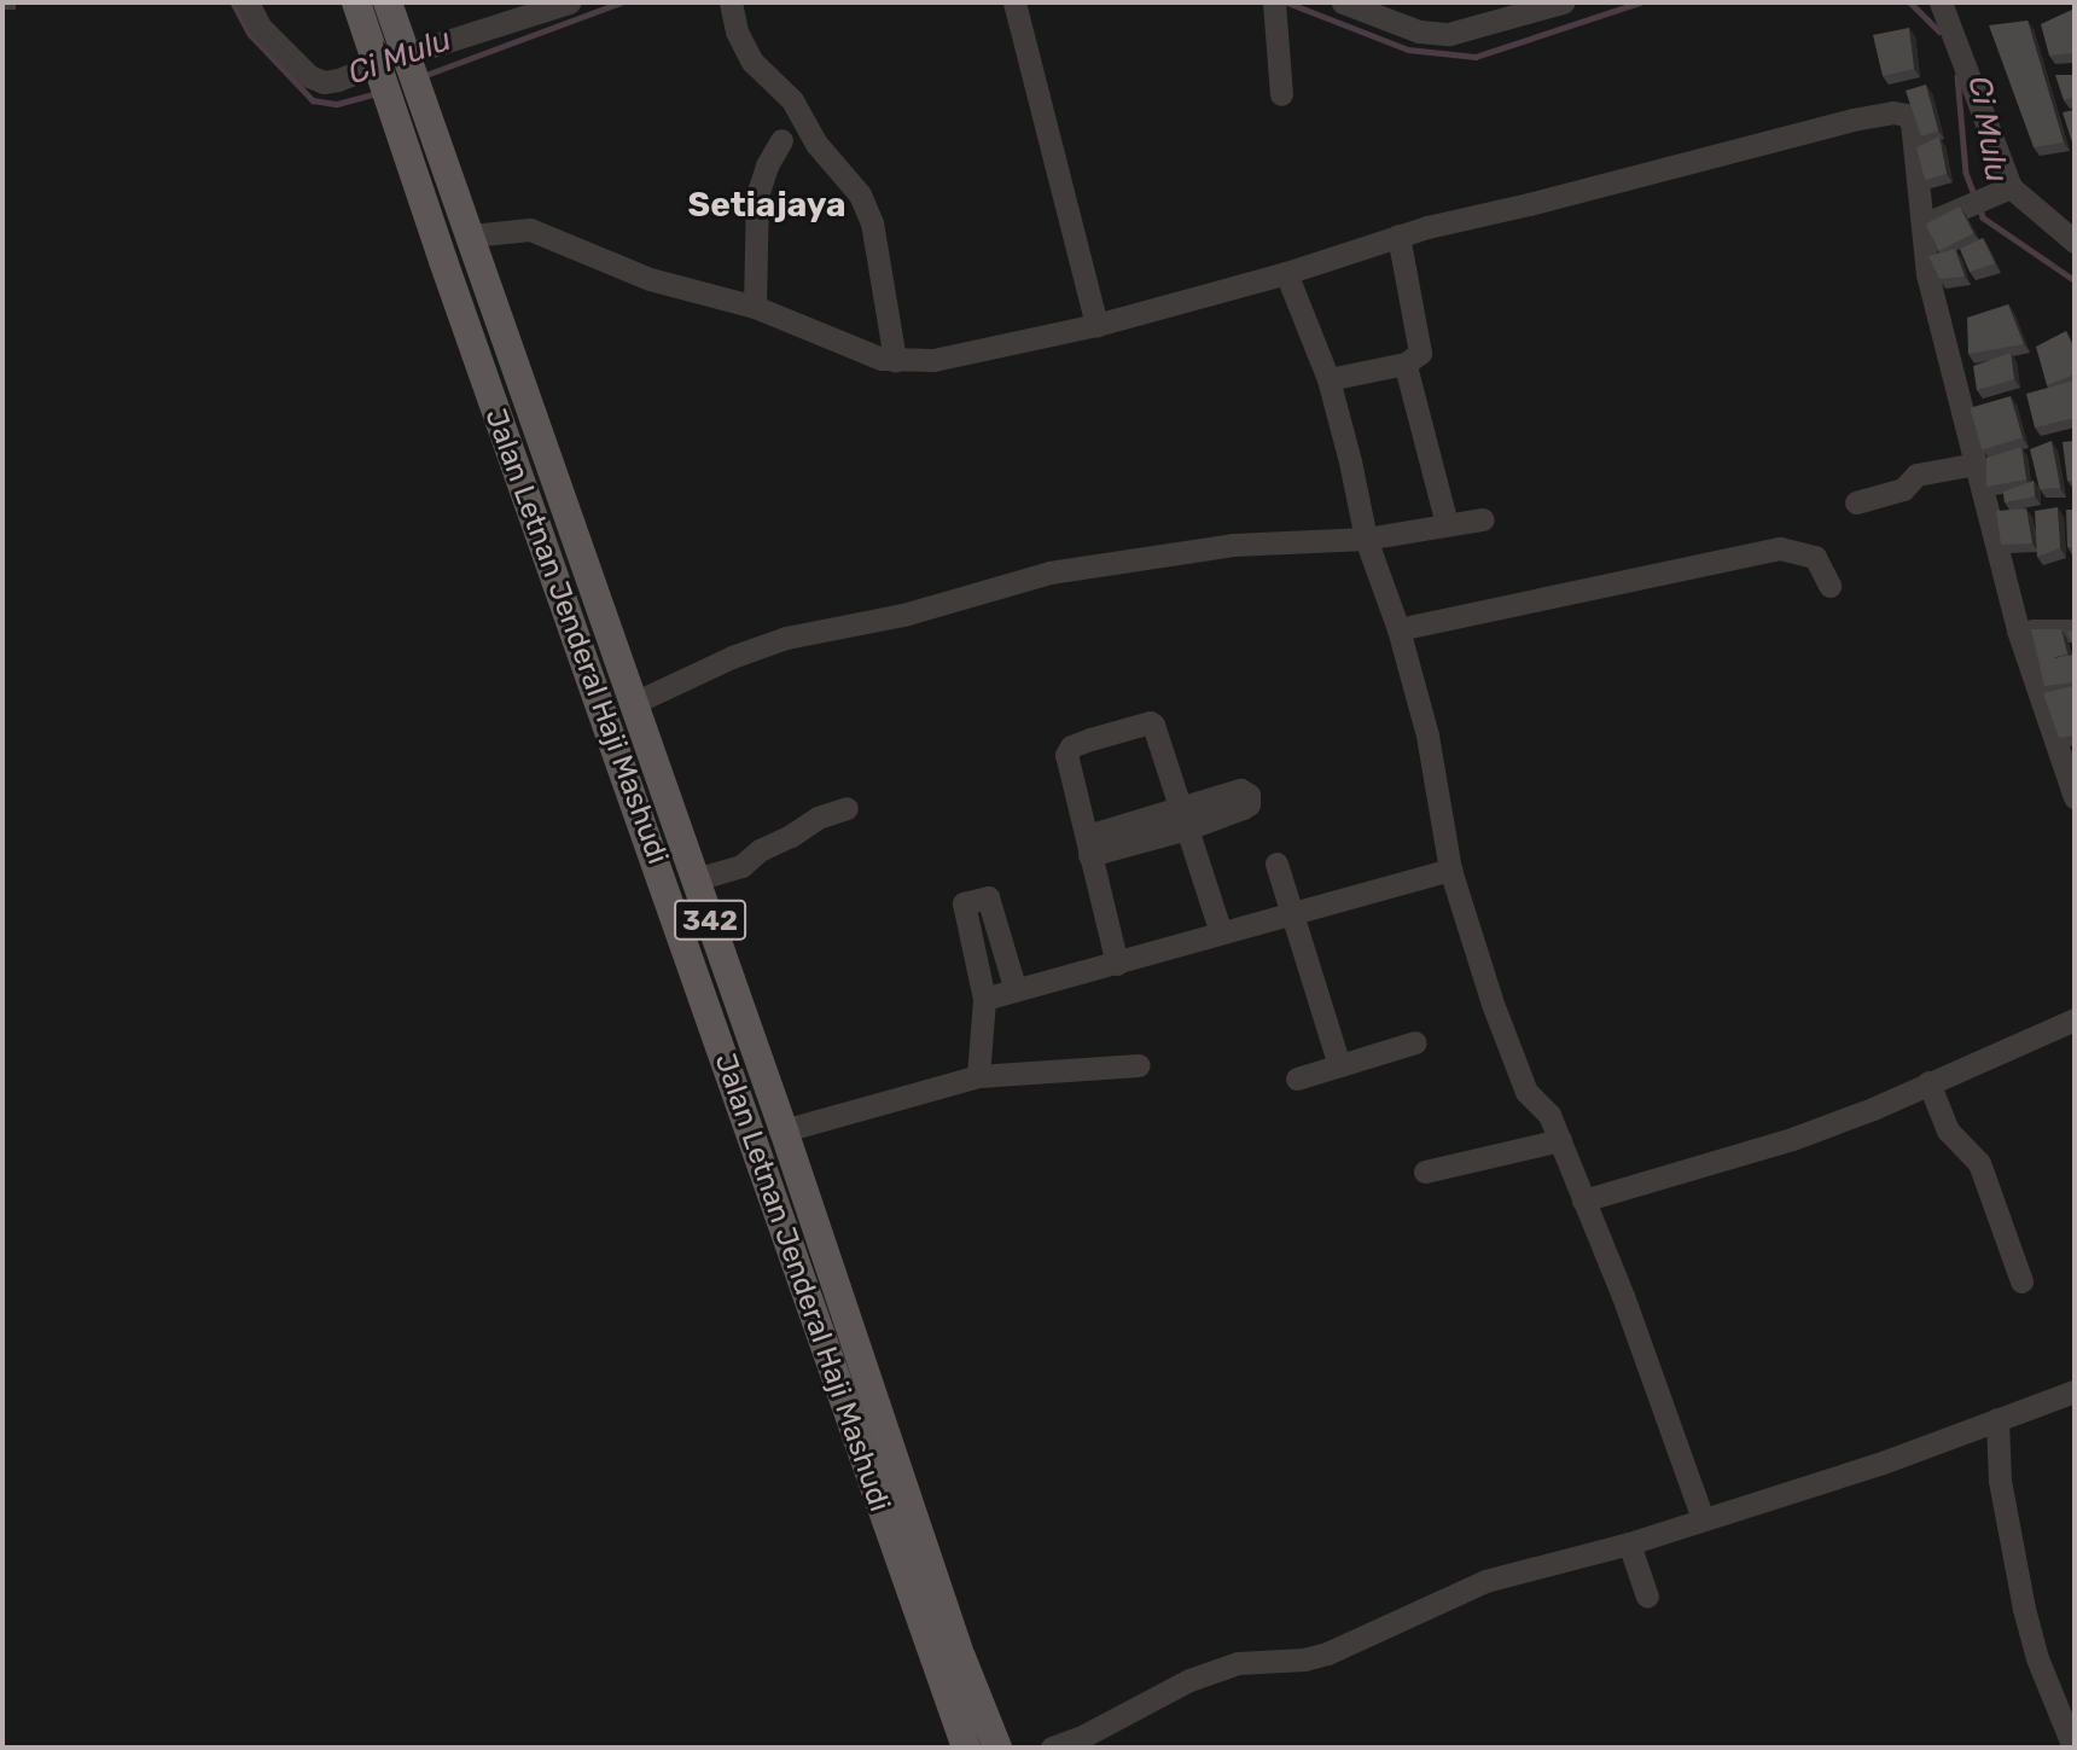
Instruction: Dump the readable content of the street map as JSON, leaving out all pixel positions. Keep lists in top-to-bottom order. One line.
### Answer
{"streets":{"main road":["Jalan Letnan Jenderal Haji Mashudi","342"]},"districts":["Setiajaya"],"water":["Ci Mulu"]}
